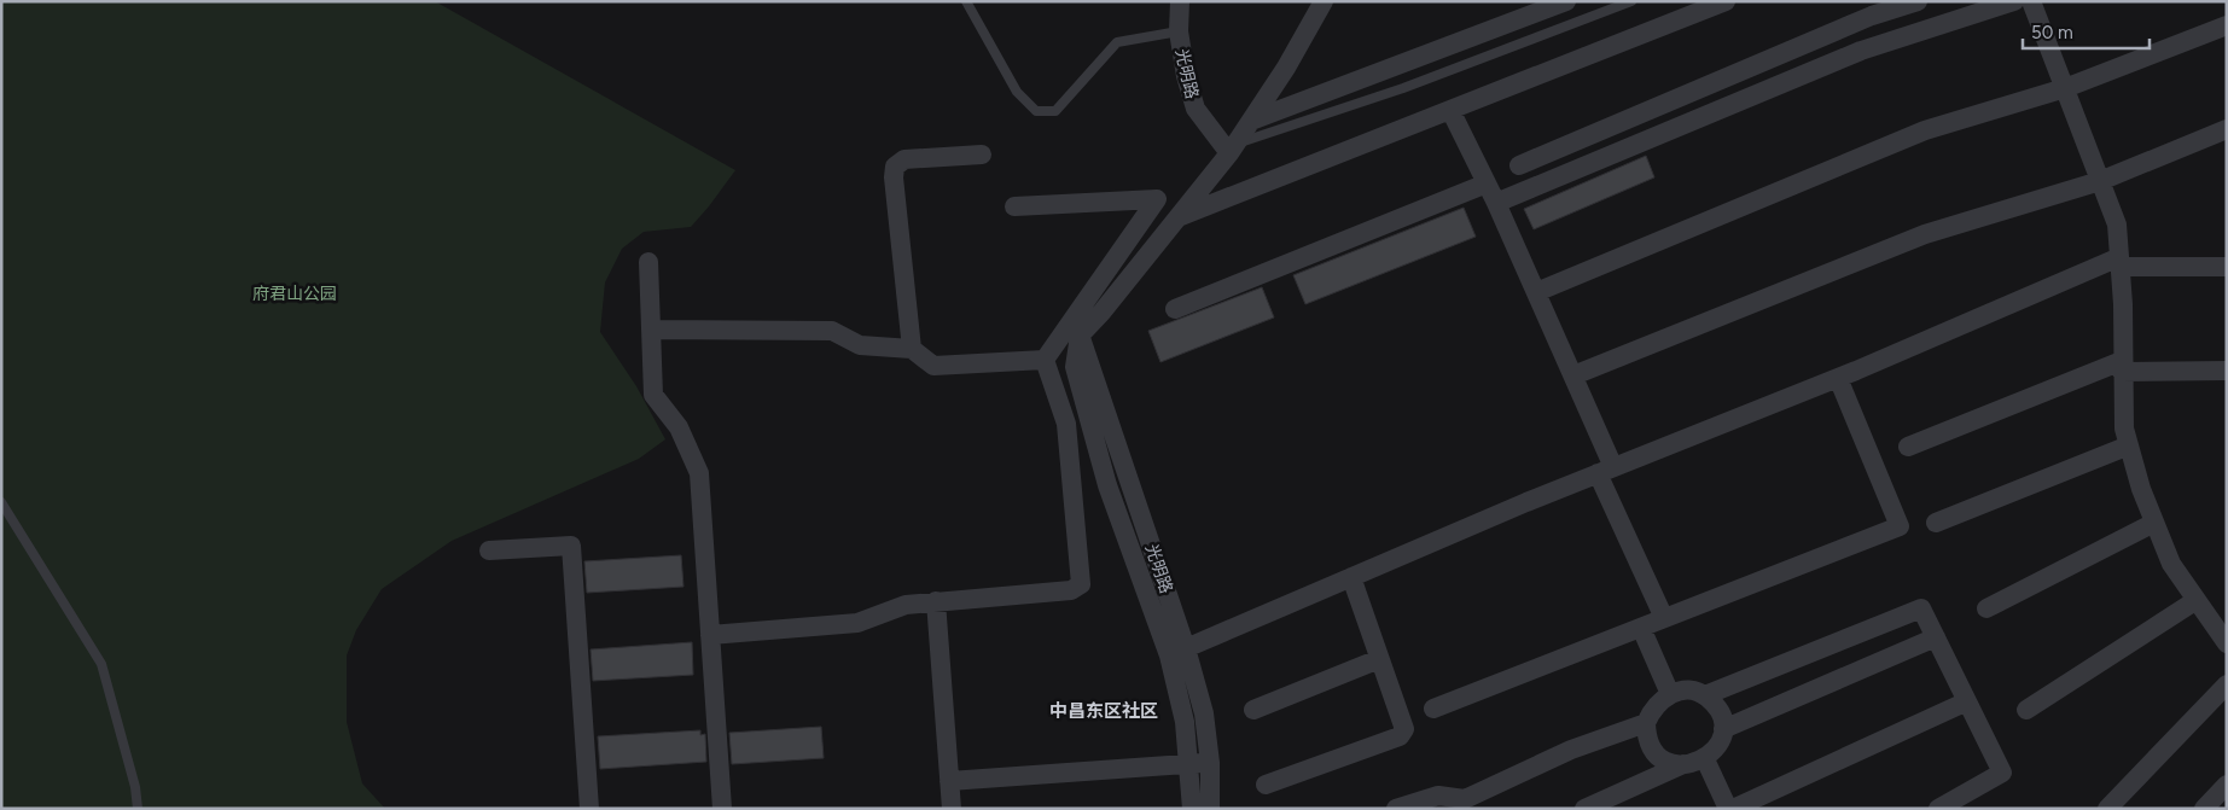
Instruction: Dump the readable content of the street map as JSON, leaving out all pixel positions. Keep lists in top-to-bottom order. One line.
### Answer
{"streets":{"street":["光明路"]},"districts":["中昌东区社区"],"parks":["府君山公园"],"scale_bar":"50 m"}
